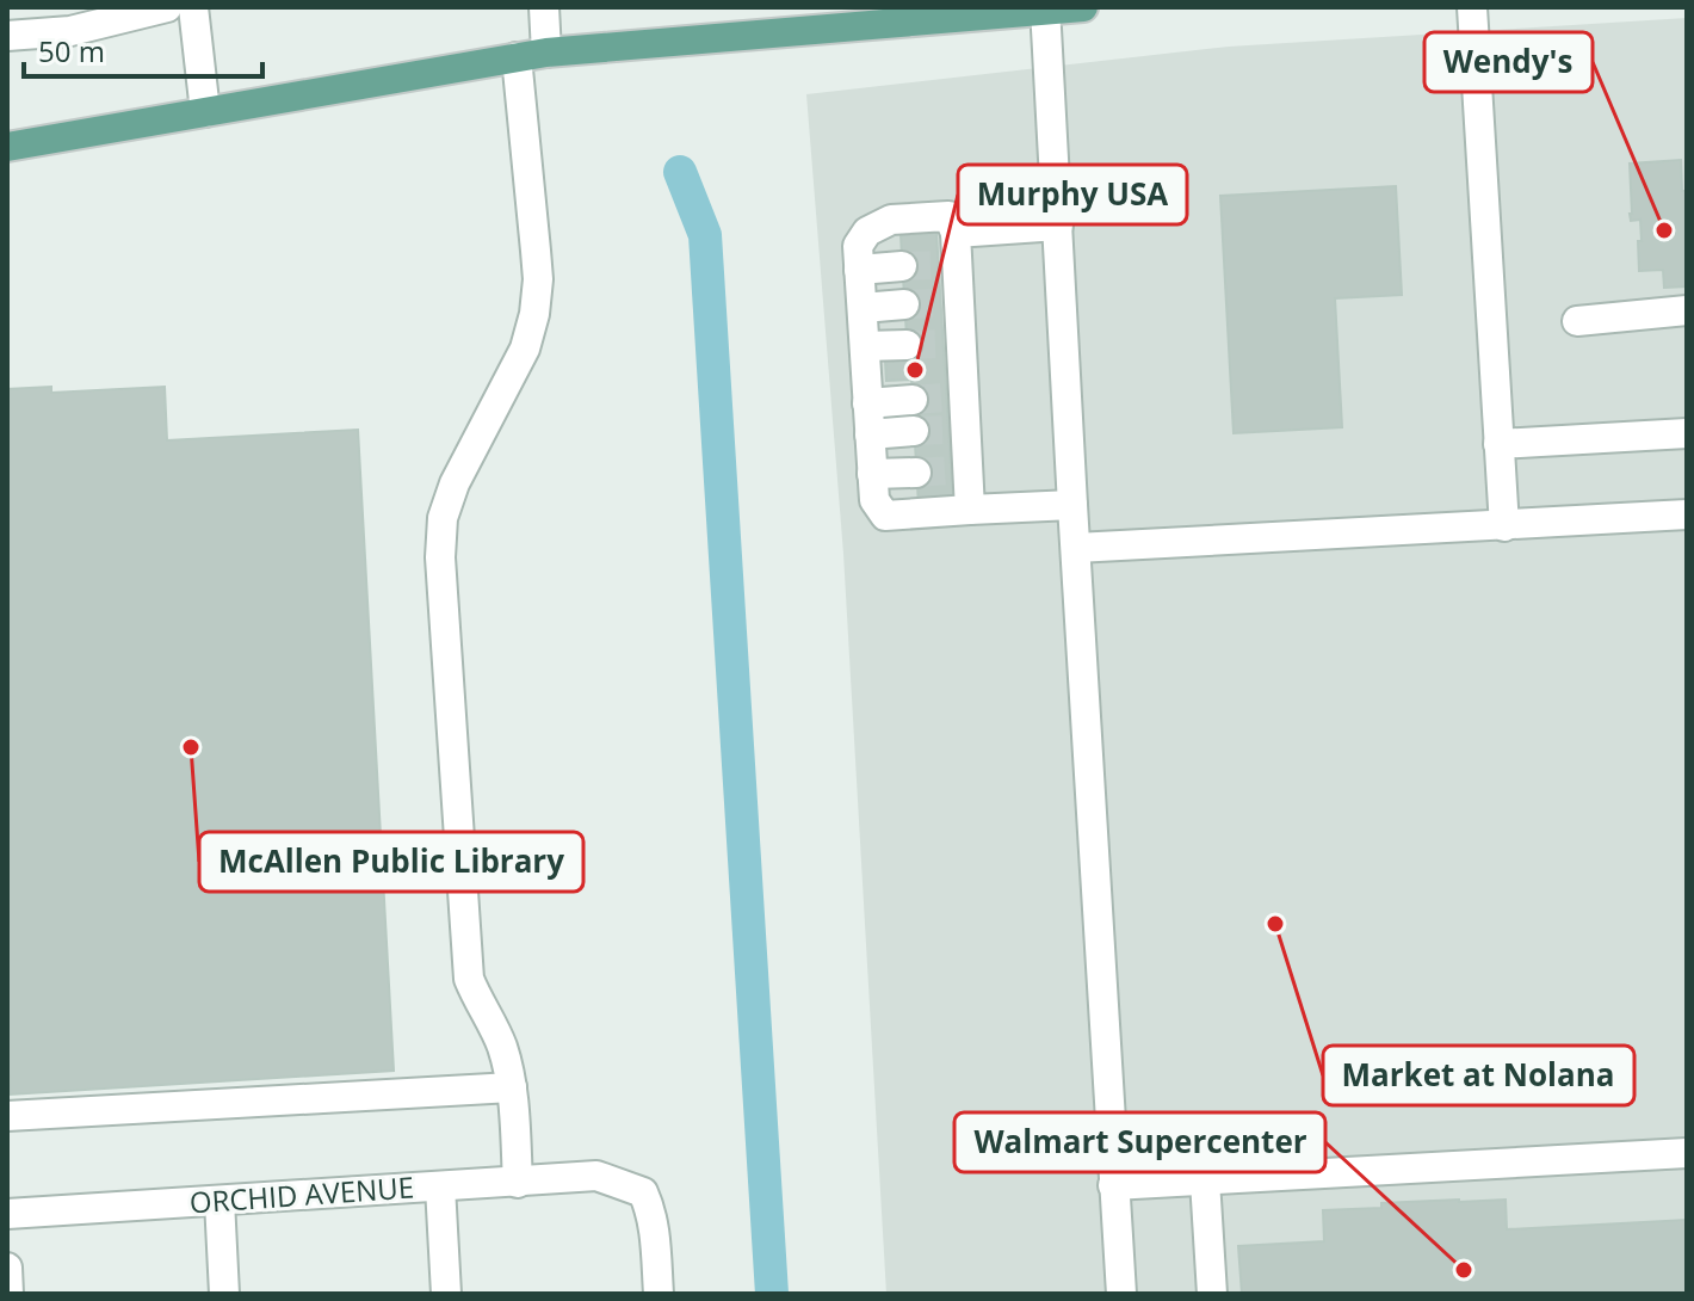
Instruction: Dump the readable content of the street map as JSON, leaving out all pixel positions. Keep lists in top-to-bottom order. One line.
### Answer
{"streets":{"street":["ORCHID AVENUE"]},"places":["Wendy's","Murphy USA","McAllen Public Library","Market at Nolana","Walmart Supercenter"],"scale_bar":"50 m"}
